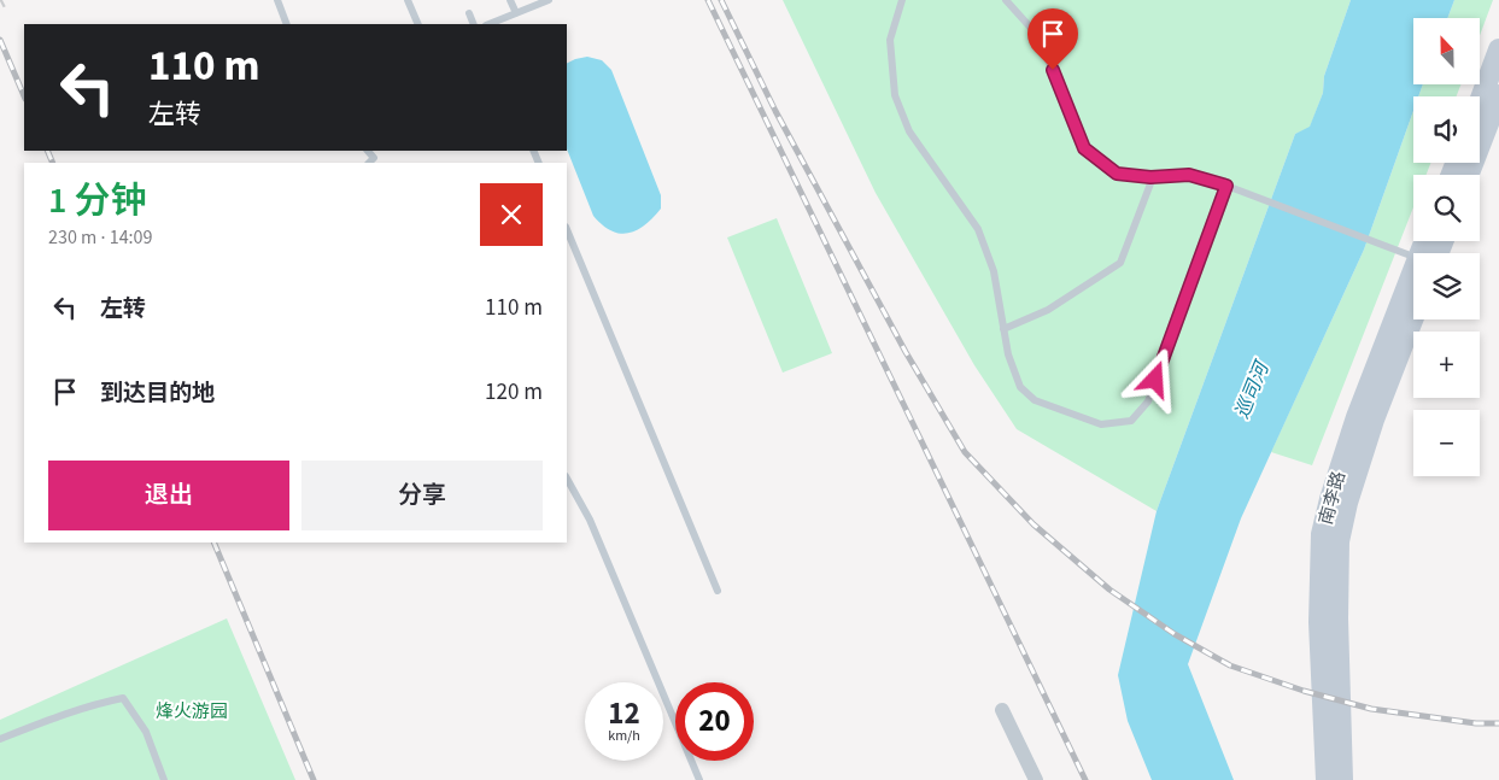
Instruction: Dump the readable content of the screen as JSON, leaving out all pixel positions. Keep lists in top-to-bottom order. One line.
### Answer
{"streets":{"main road":["南李路"]},"water":["巡司河"],"parks":["烽火游园"],"north":"top","page":{"map_buttons":["+","−"],"turn":["110 m","左转"],"heading":["1 分钟","230 m · 14:09"],"list":[{"name":"左转","value":"110 m"},{"name":"到达目的地","value":"120 m"}],"buttons":["退出","分享"],"speed":"12 km/h","limit":"20"}}
